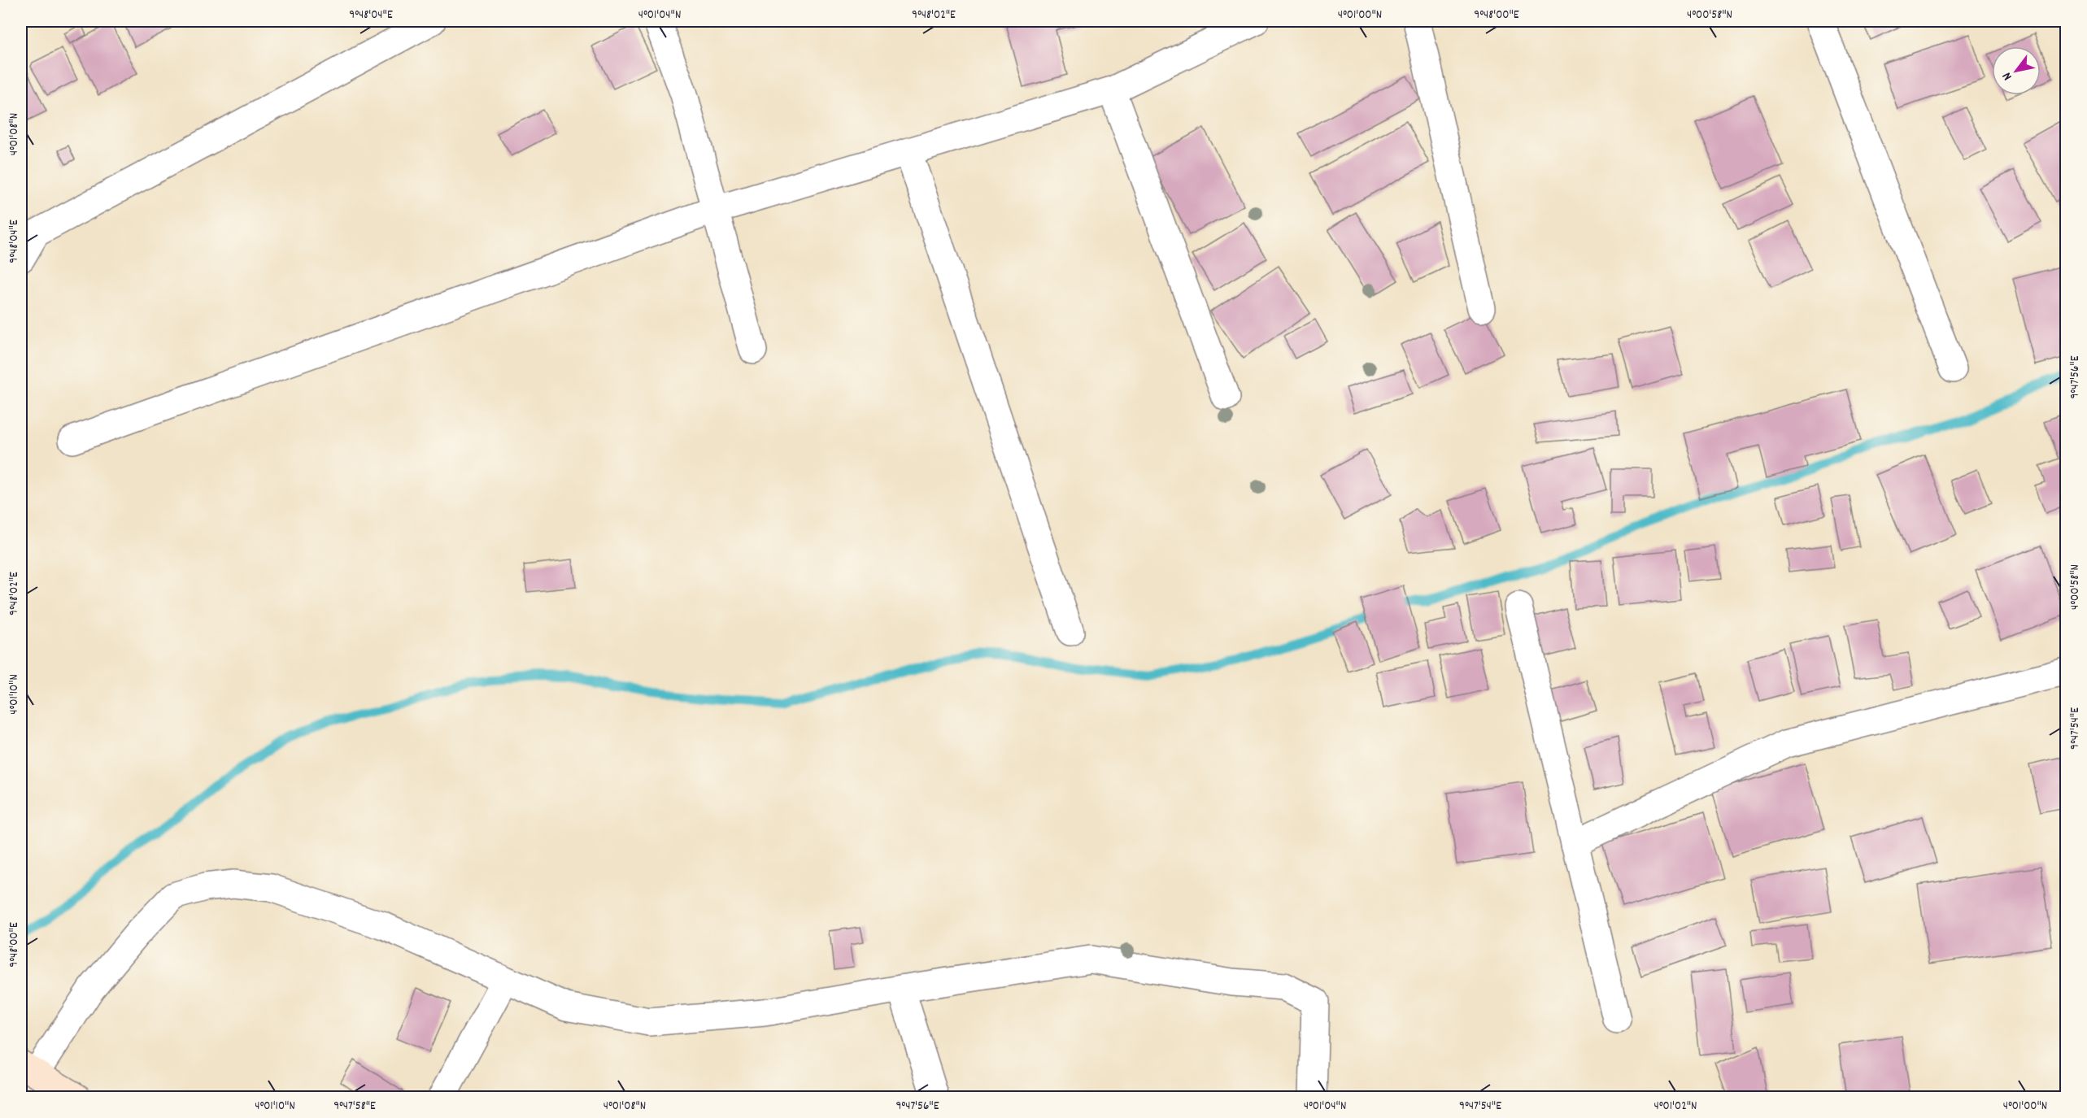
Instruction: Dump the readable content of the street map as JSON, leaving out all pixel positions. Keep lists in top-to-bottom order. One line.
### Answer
{"north":"bottom left","coordinates":["9°48'04\"E","4°01'04\"N","9°48'02\"E","4°01'00\"N","9°48'00\"E","4°00'58\"N","4°01'08\"N","9°47'56\"E","4°01'10\"N","9°47'54\"E","9°47'58\"E","4°01'02\"N"]}
